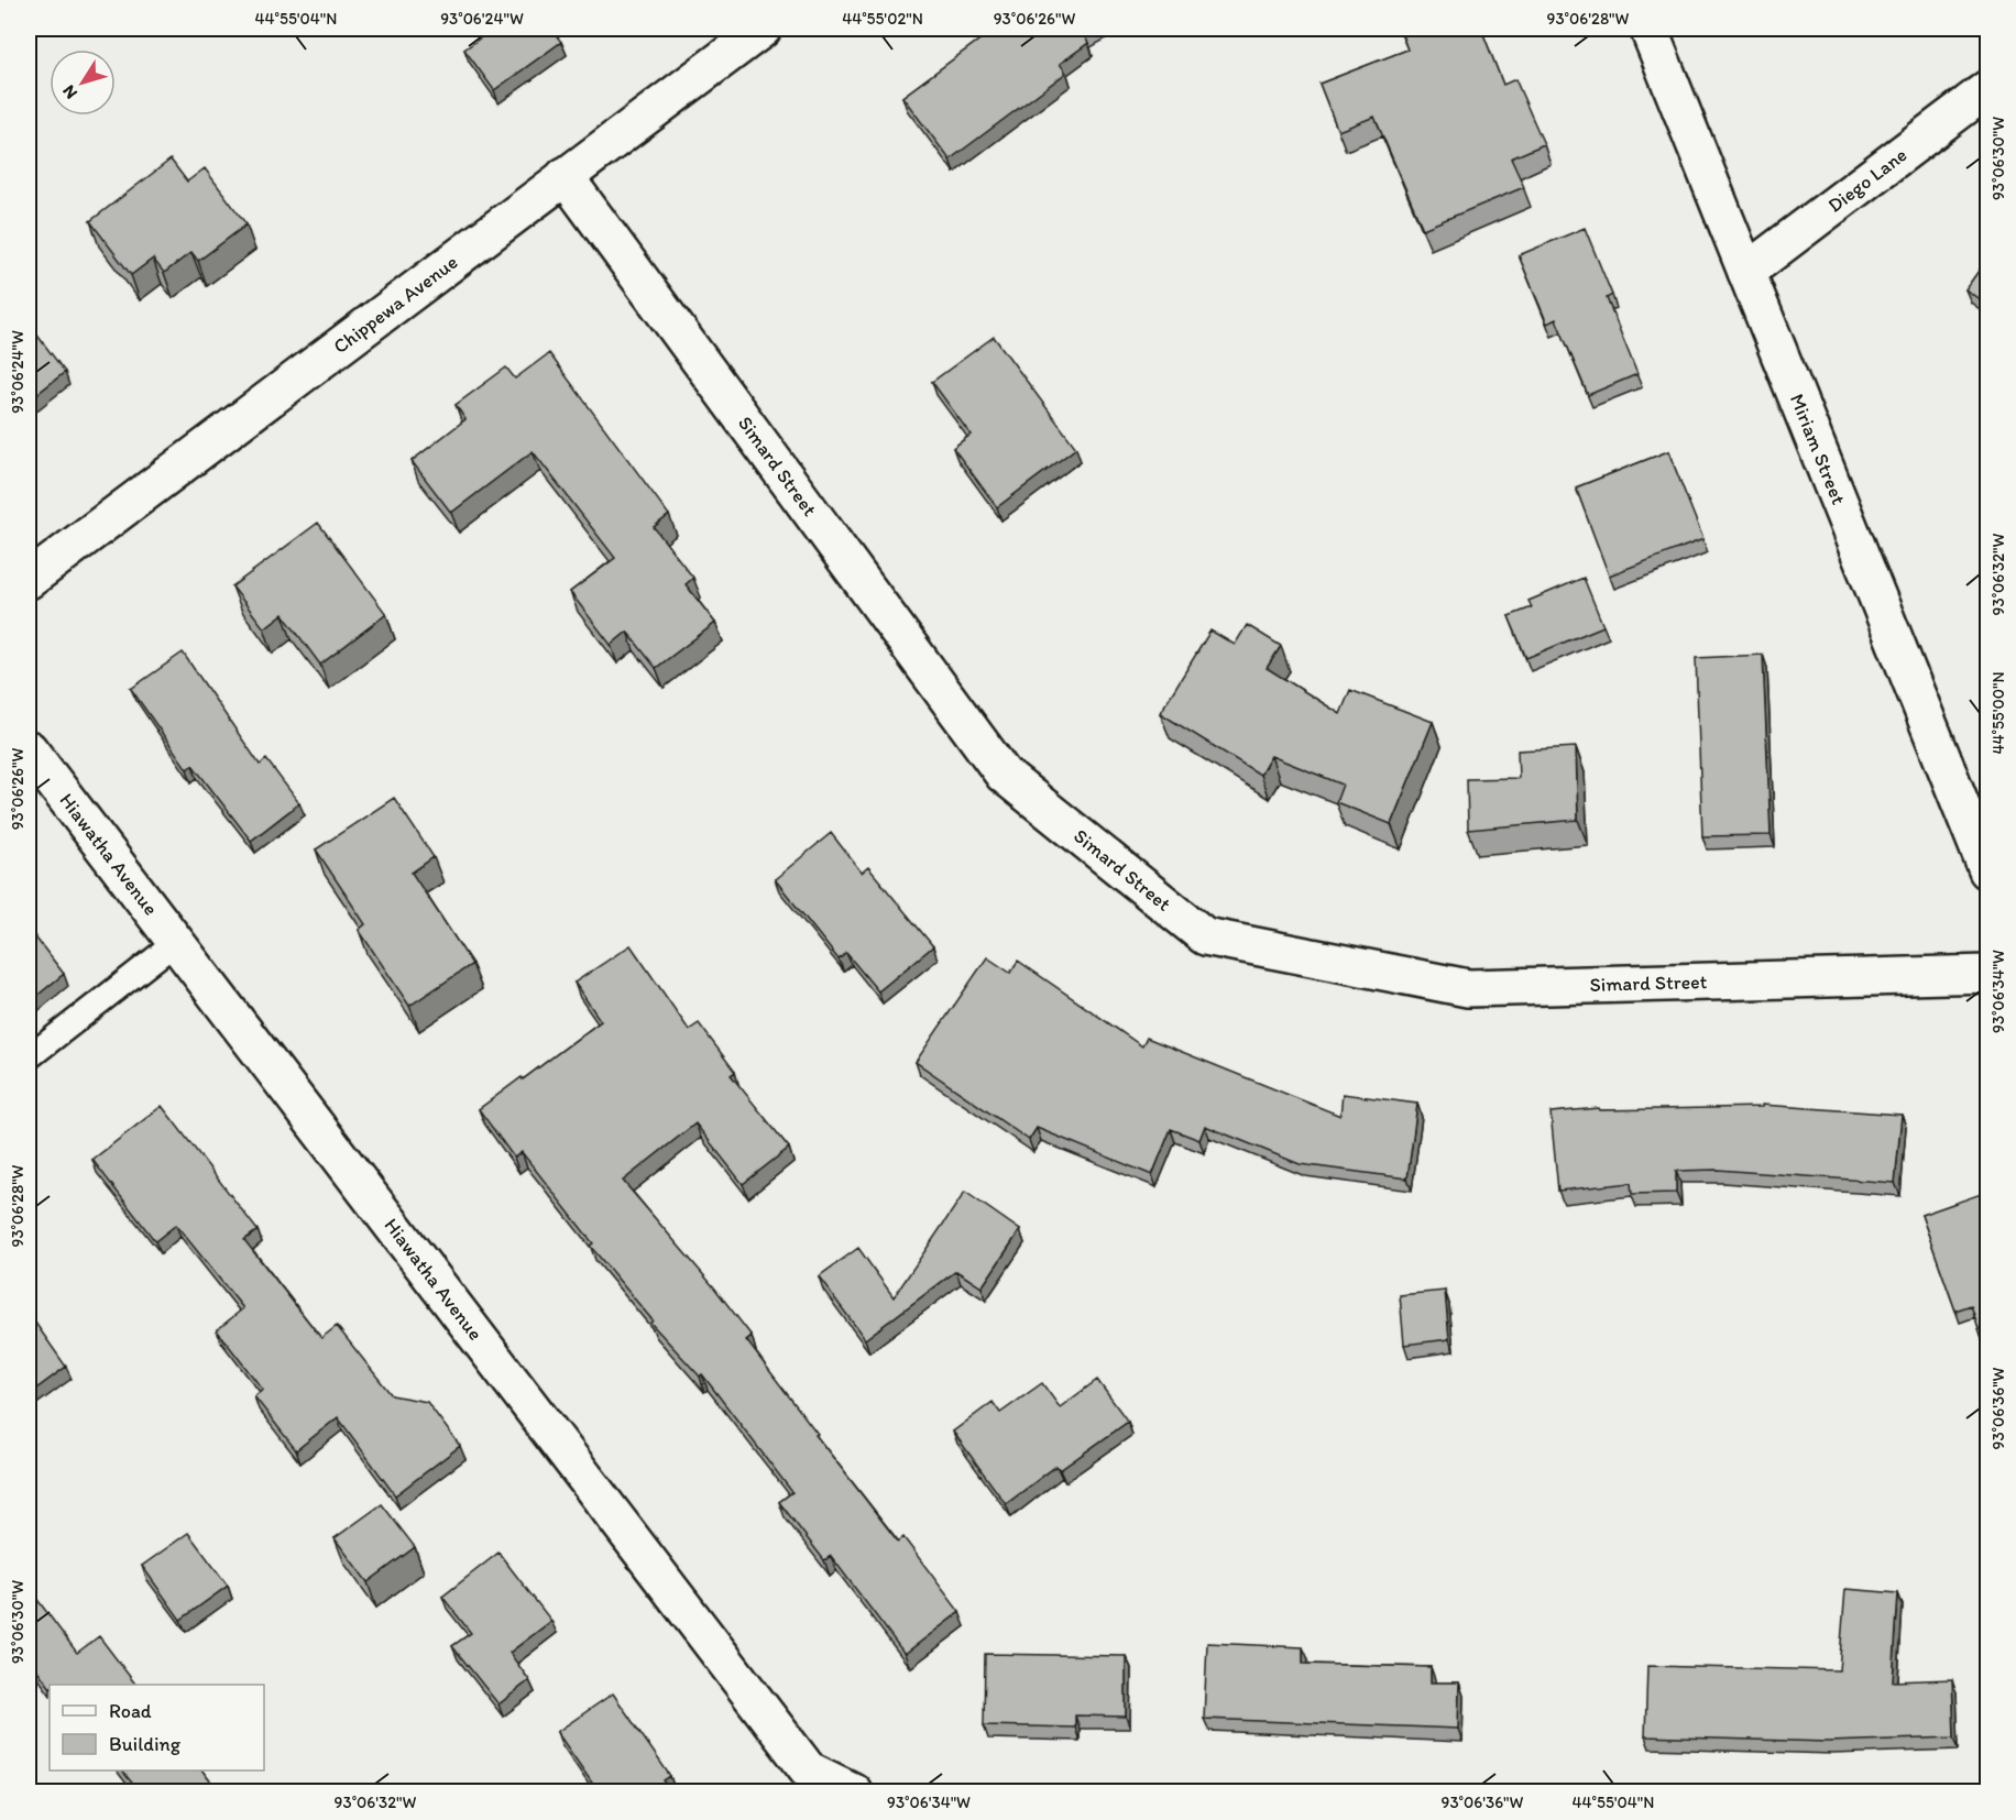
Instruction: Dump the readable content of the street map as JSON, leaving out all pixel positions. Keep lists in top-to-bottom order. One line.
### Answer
{"streets":{"street":["Diego Lane","Chippewa Avenue","Miriam Street","Simard Street","Hiawatha Avenue"]},"crossings":[["Diego Lane","Miriam Street"],["Chippewa Avenue","Simard Street"]],"legend":["Road","Building"],"north":"bottom left","coordinates":["44°55'04\"N","93°06'24\"W","44°55'02\"N","93°06'26\"W","93°06'28\"W","93°06'30\"W","93°06'32\"W","44°55'00\"N","93°06'34\"W","93°06'36\"W"]}
